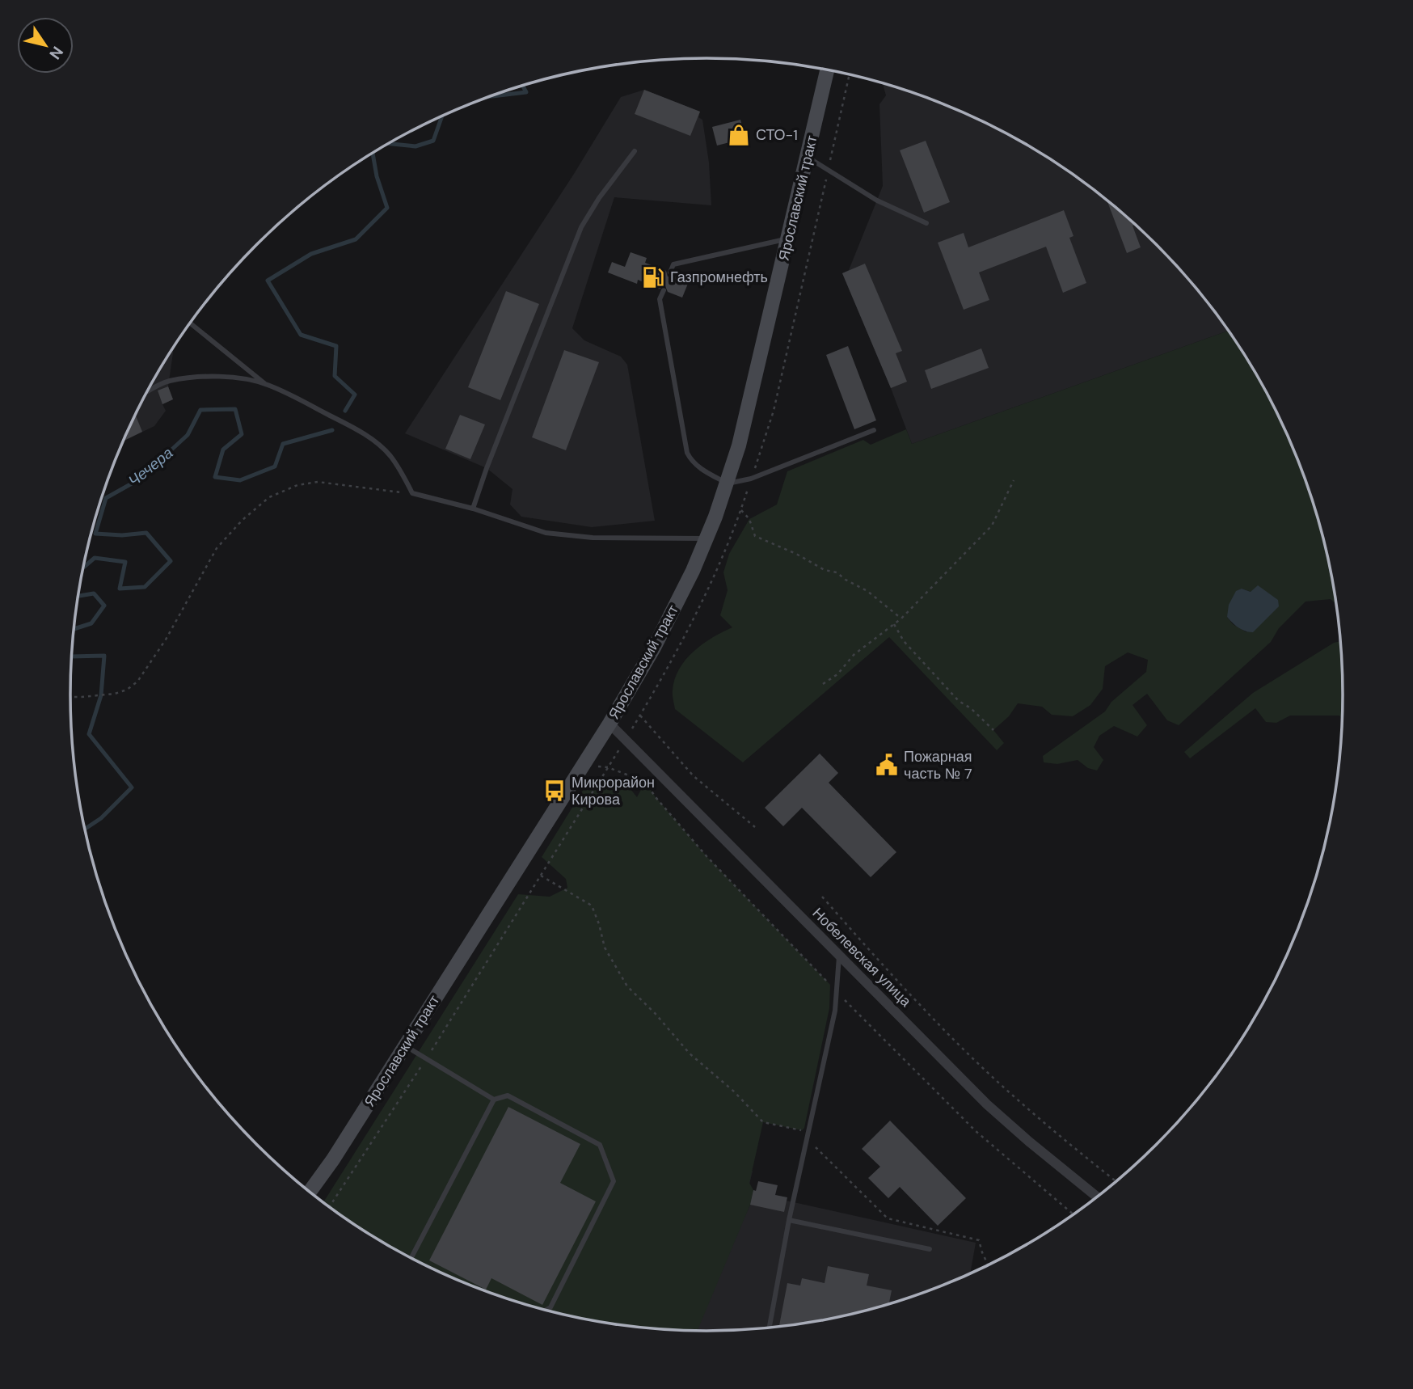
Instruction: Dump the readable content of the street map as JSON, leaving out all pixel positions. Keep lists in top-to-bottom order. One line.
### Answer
{"streets":{"street":["Ярославский тракт","Нобелевская улица"]},"crossings":[["Ярославский тракт","Нобелевская улица"]],"water":["Чечера"],"places":{"shop":["СТО-1"],"fuel station":["Газпромнефть"],"public building":["Пожарная часть № 7"],"bus stop":["Микрорайон Кирова"]},"north":"bottom right"}
